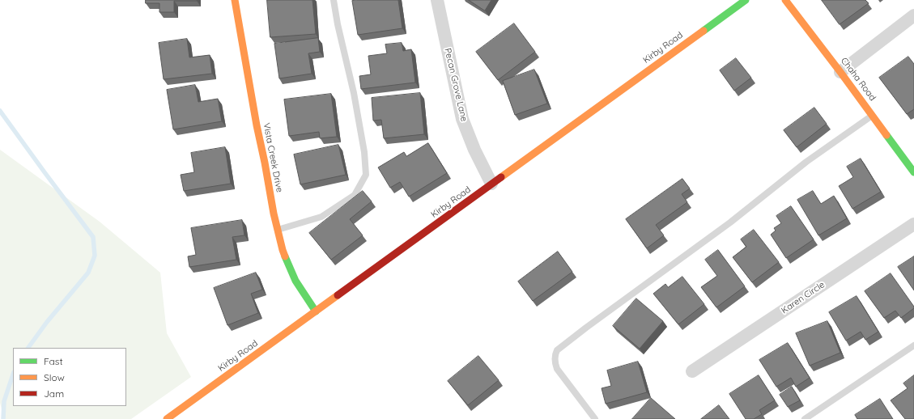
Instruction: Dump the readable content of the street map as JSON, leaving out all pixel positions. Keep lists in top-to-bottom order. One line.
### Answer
{"streets":{"street":["Kirby Road","Chaha Road","Pecan Grove Lane","Vista Creek Drive","Karen Circle"]},"crossings":[["Kirby Road","Pecan Grove Lane"],["Kirby Road","Vista Creek Drive"]],"legend":["Fast","Slow","Jam"]}
